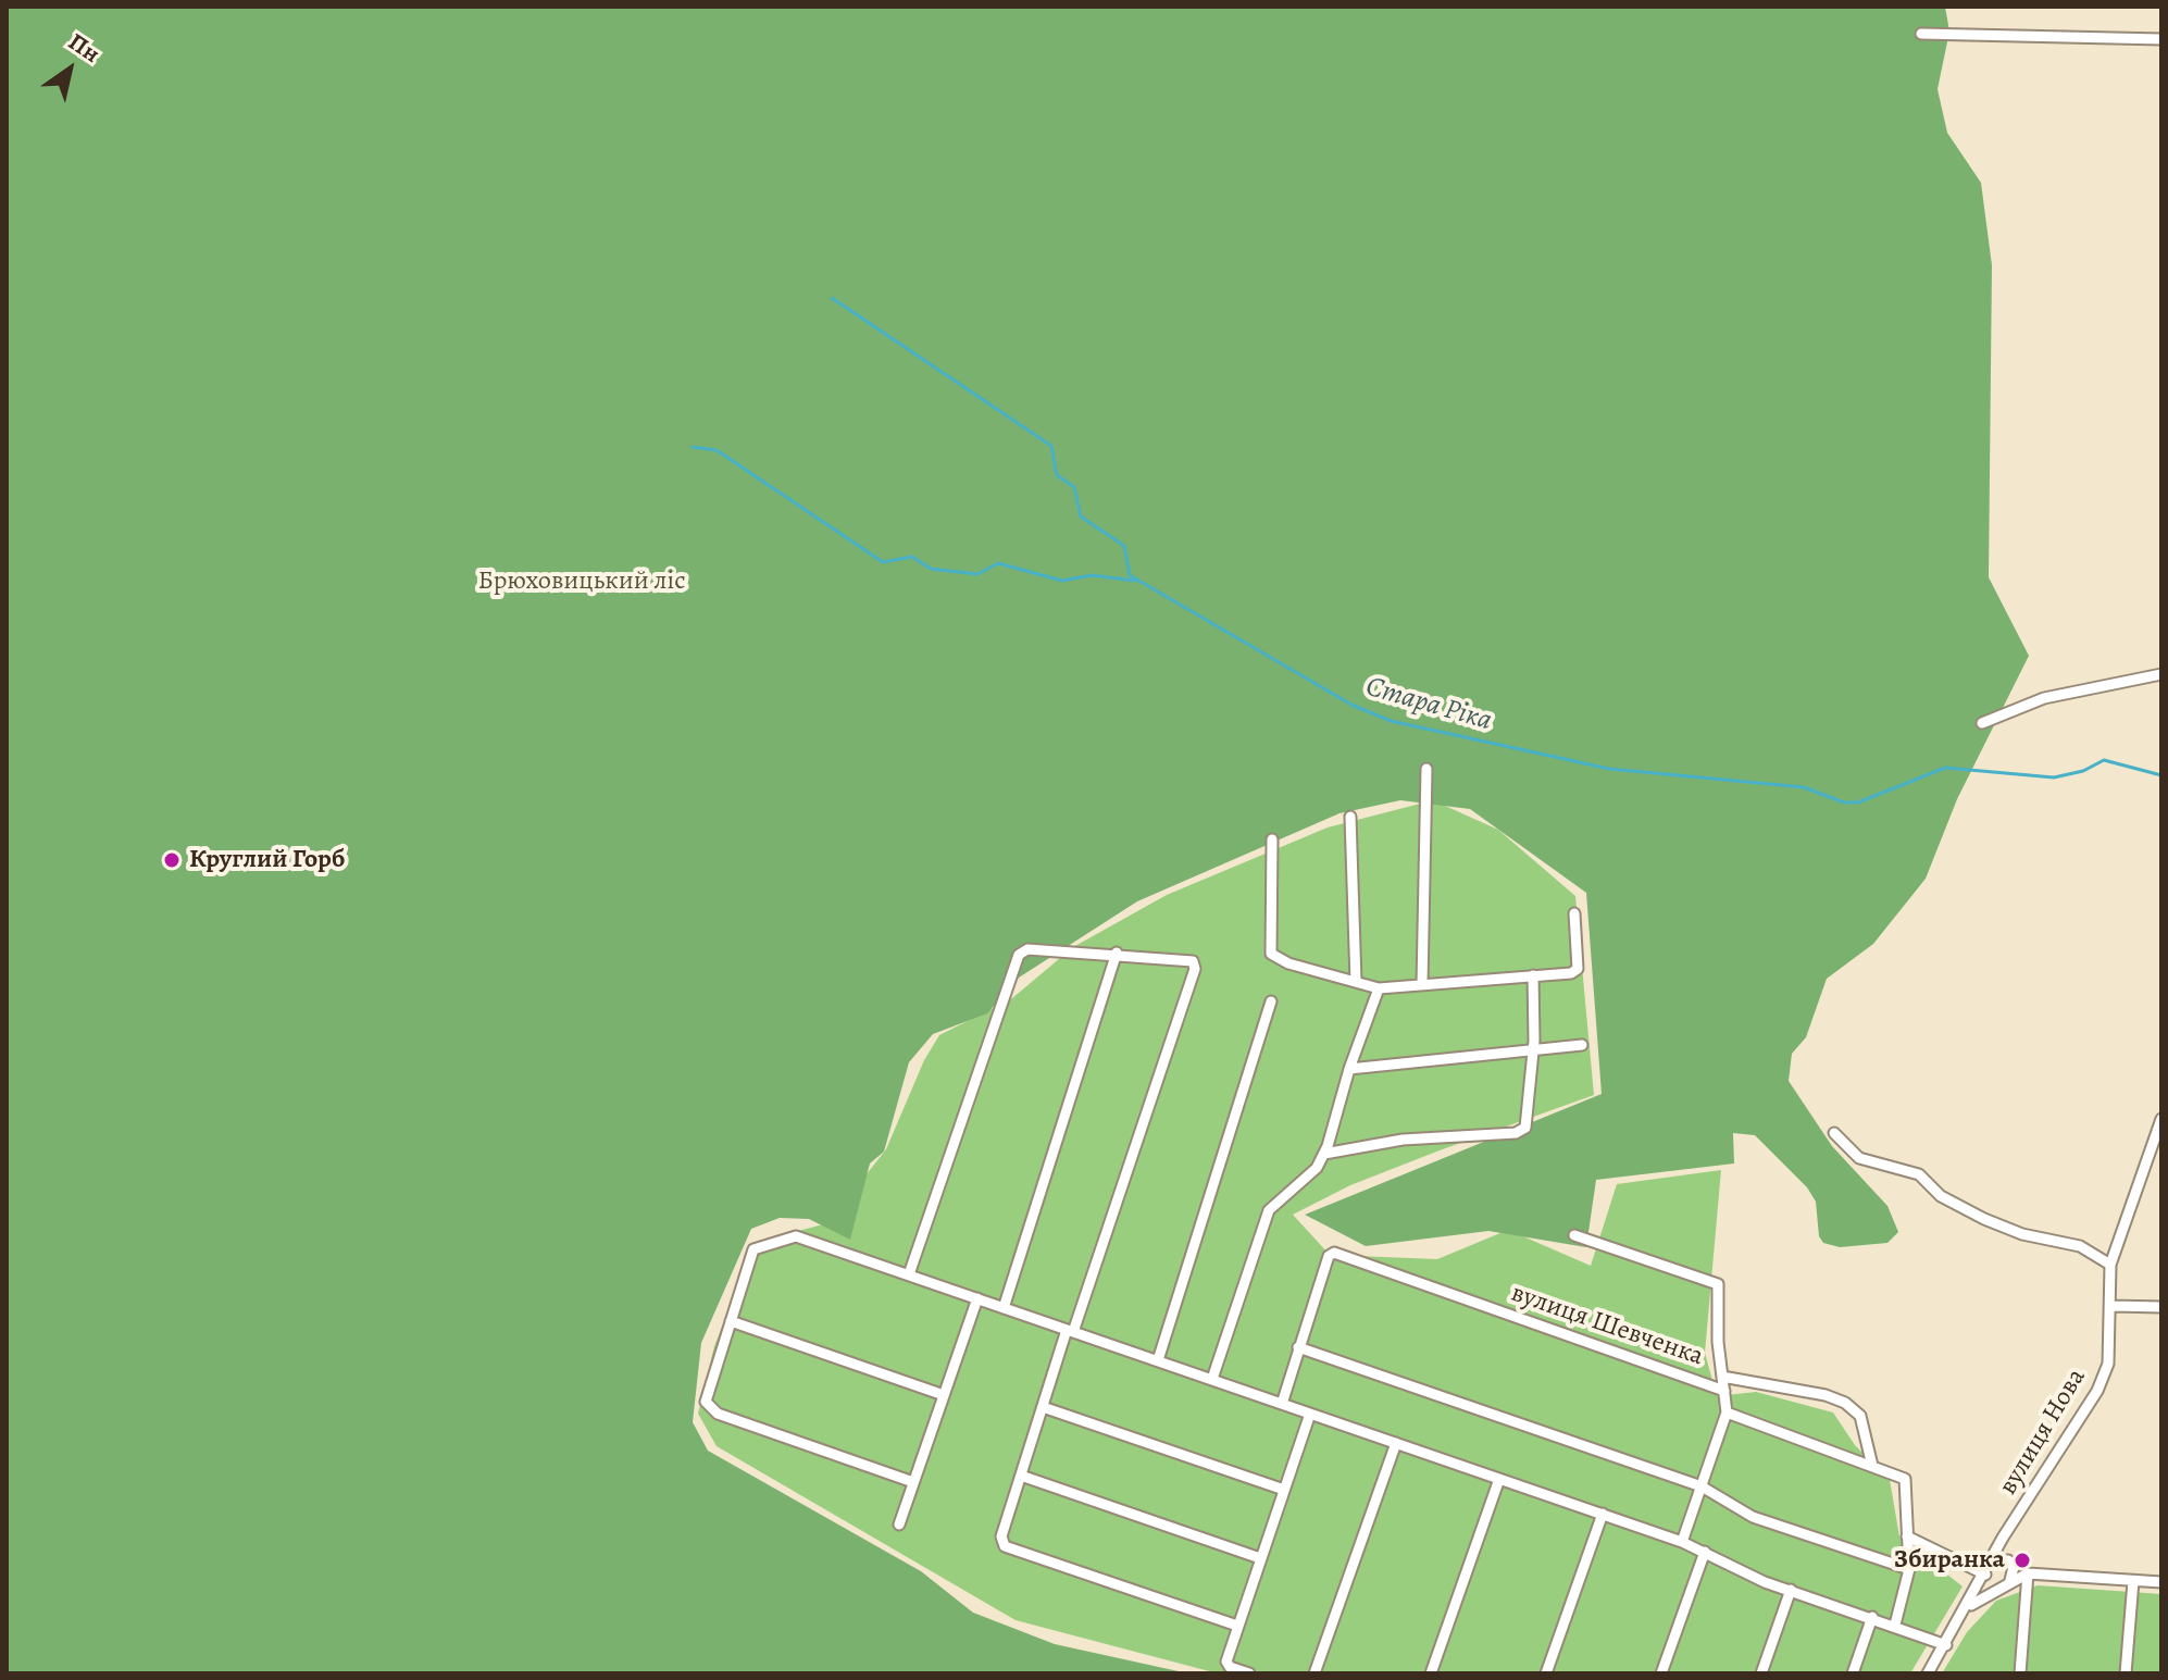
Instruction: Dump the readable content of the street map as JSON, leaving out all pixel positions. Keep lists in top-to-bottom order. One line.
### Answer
{"streets":{"street":["вулиця Шевченка","вулиця Нова"]},"water":["Стара Ріка"],"parks":["Брюховицький ліс"],"places":["Круглий Горб","Збиранка"],"north":"top right"}
